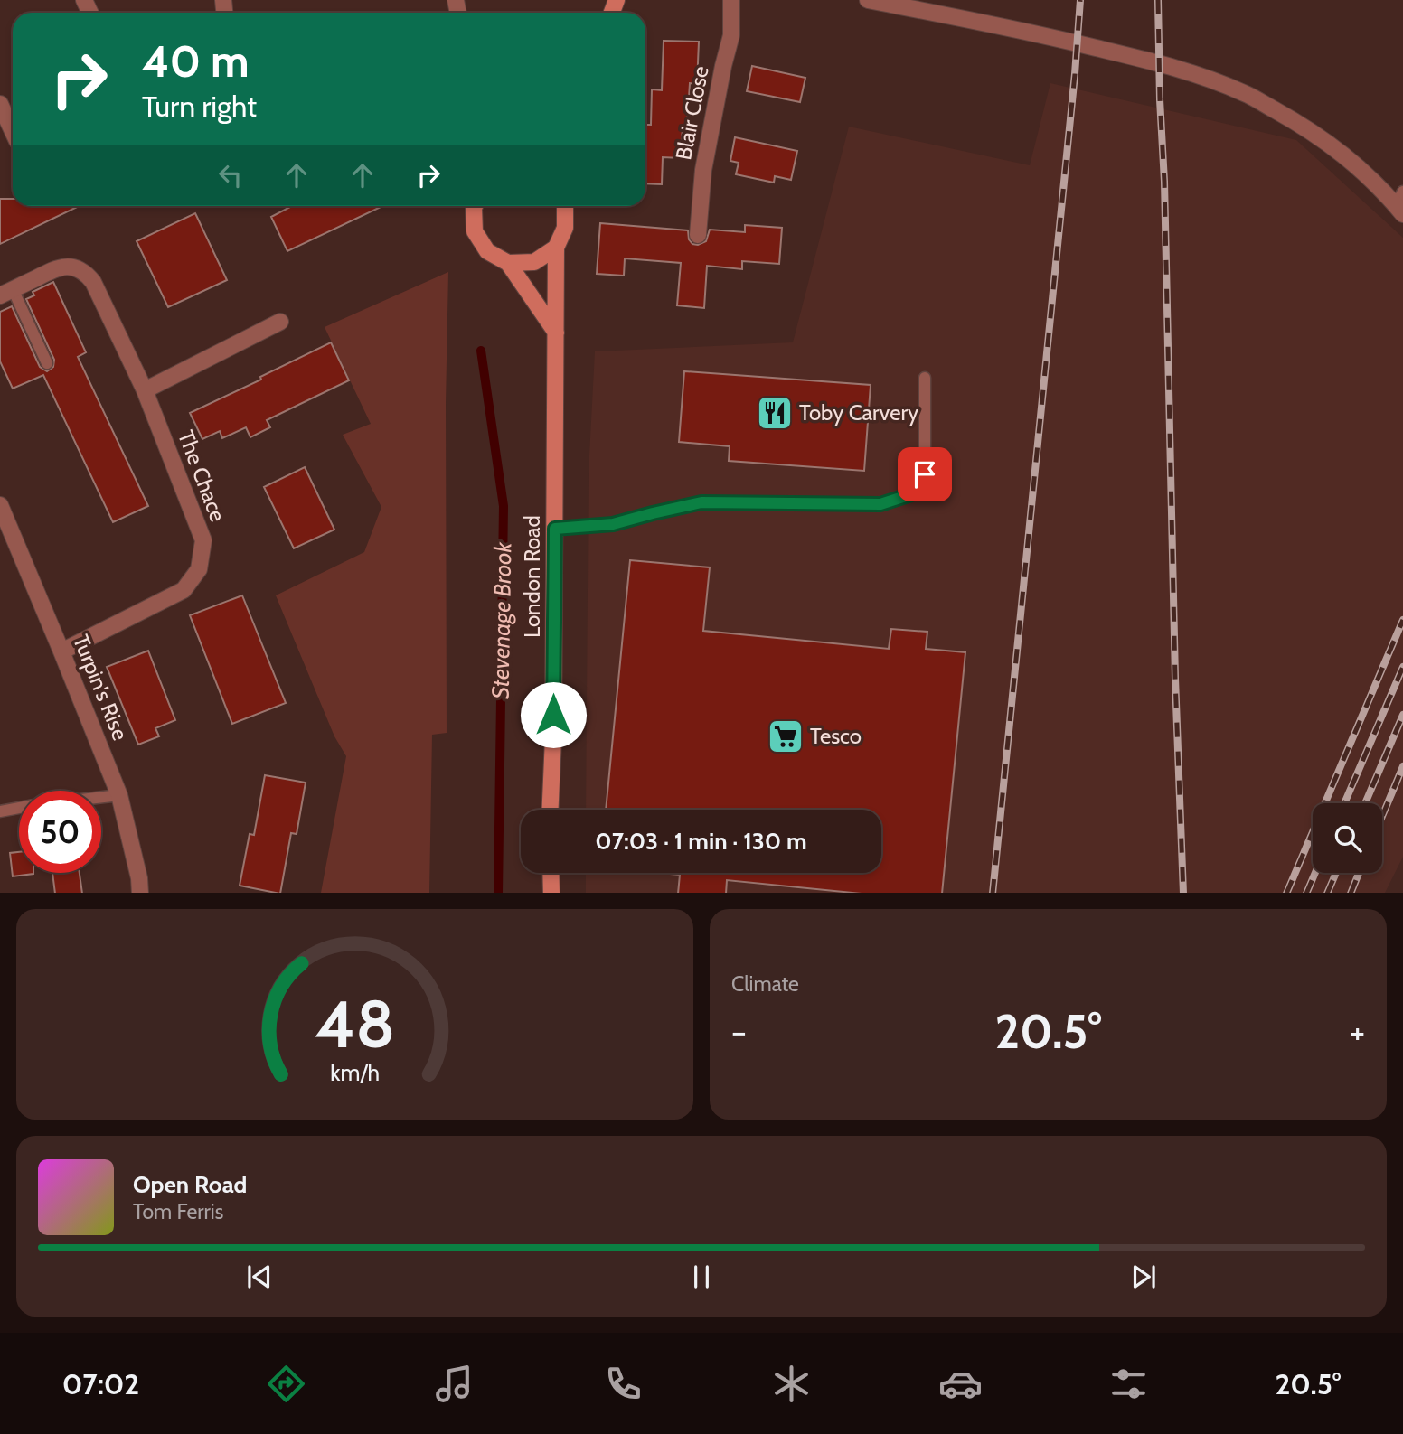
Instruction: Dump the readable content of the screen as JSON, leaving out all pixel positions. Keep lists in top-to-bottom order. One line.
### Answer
{"streets":{"main road":["London Road"],"street":["Blair Close","The Chace","Turpin's Rise"]},"crossings":[["The Chace","Turpin's Rise"]],"water":["Stevenage Brook"],"places":{"restaurant":["Toby Carvery"],"supermarket":["Tesco"]},"page":{"turn":["40 m","Turn right"],"limit":"50","trip":"07:03 · 1 min · 130 m","tile":"Climate","heat":["−","20.5°","+"],"song":["Open Road","Tom Ferris"],"tabs":["07:02","20.5°"],"gauge":["48","km/h"]}}
